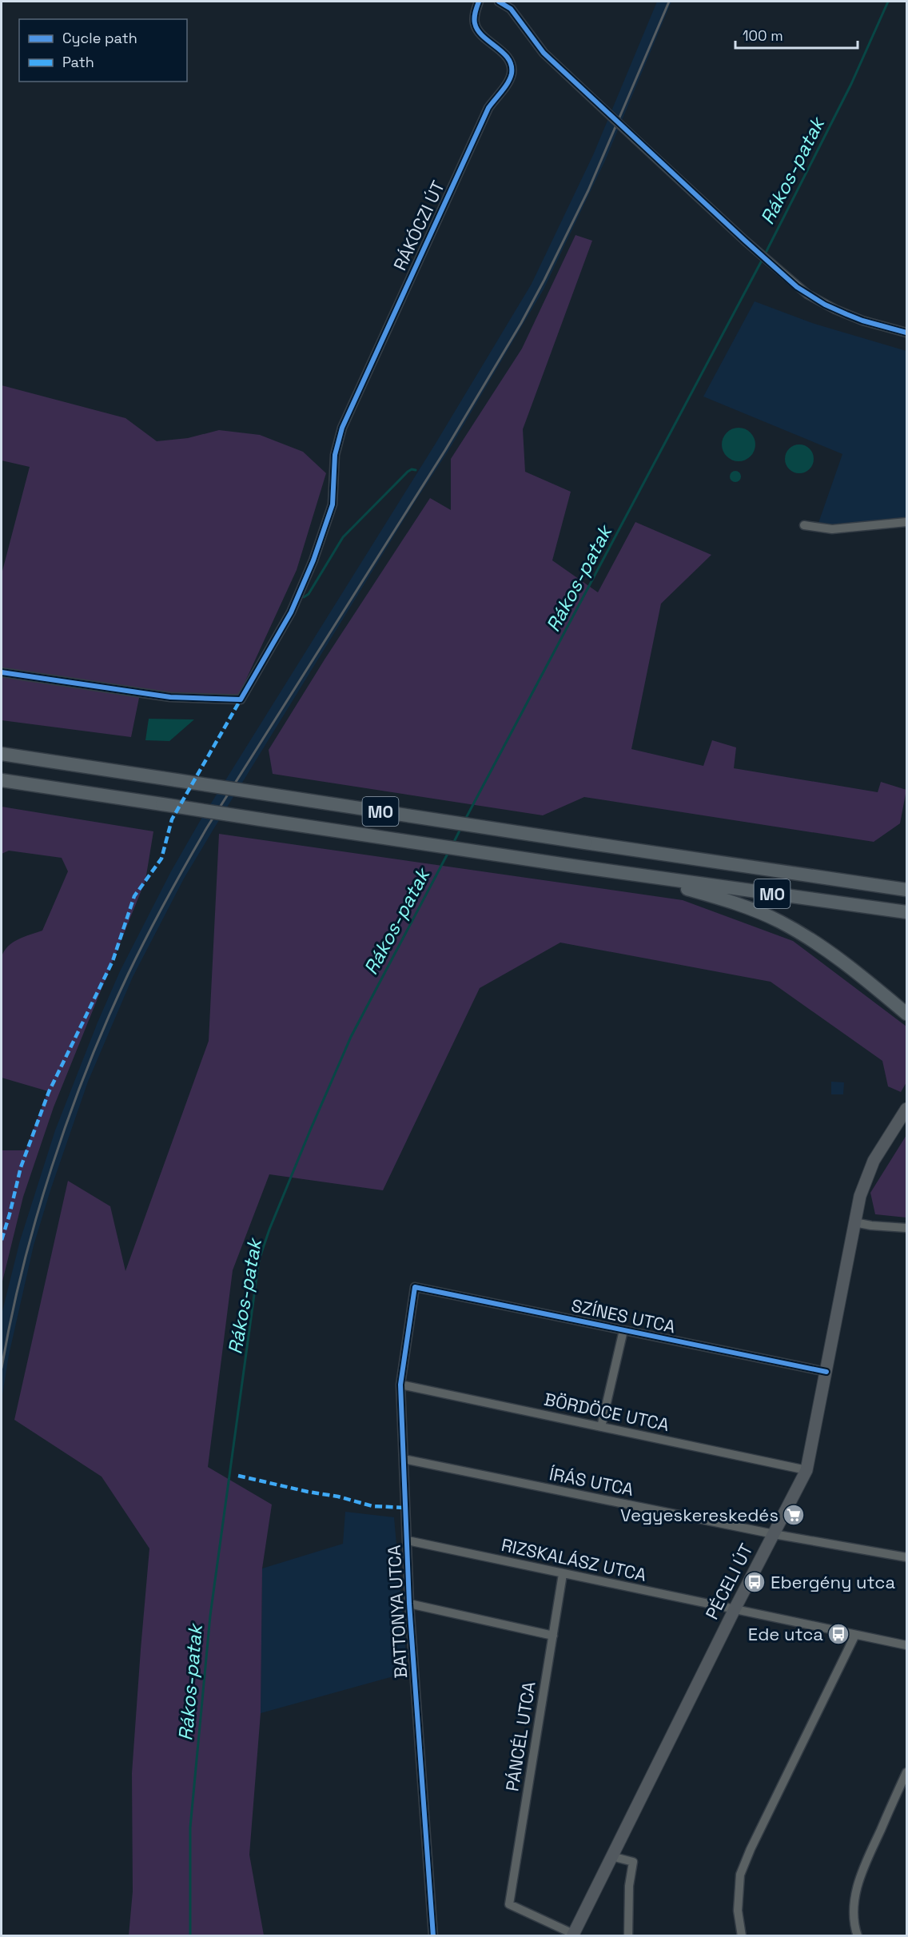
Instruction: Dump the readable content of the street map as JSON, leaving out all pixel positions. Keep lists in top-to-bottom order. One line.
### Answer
{"streets":{"highway":["M0"],"main road":["PÉCELI ÚT"],"street":["RÁKÓCZI ÚT","SZÍNES UTCA","BÖRDÖCE UTCA","ÍRÁS UTCA","RIZSKALÁSZ UTCA","BATTONYA UTCA","PÁNCÉL UTCA"]},"crossings":[["SZÍNES UTCA","PÉCELI ÚT"],["SZÍNES UTCA","BATTONYA UTCA"],["BÖRDÖCE UTCA","PÉCELI ÚT"],["BÖRDÖCE UTCA","BATTONYA UTCA"],["ÍRÁS UTCA","PÉCELI ÚT"],["ÍRÁS UTCA","BATTONYA UTCA"],["RIZSKALÁSZ UTCA","PÉCELI ÚT"],["RIZSKALÁSZ UTCA","BATTONYA UTCA"],["RIZSKALÁSZ UTCA","PÁNCÉL UTCA"],["PÉCELI ÚT","PÁNCÉL UTCA"]],"water":["Rákos-patak"],"places":{"supermarket":["Vegyeskereskedés"],"bus stop":["Ebergény utca","Ede utca"]},"legend":["Cycle path","Path"],"scale_bar":"100 m"}
